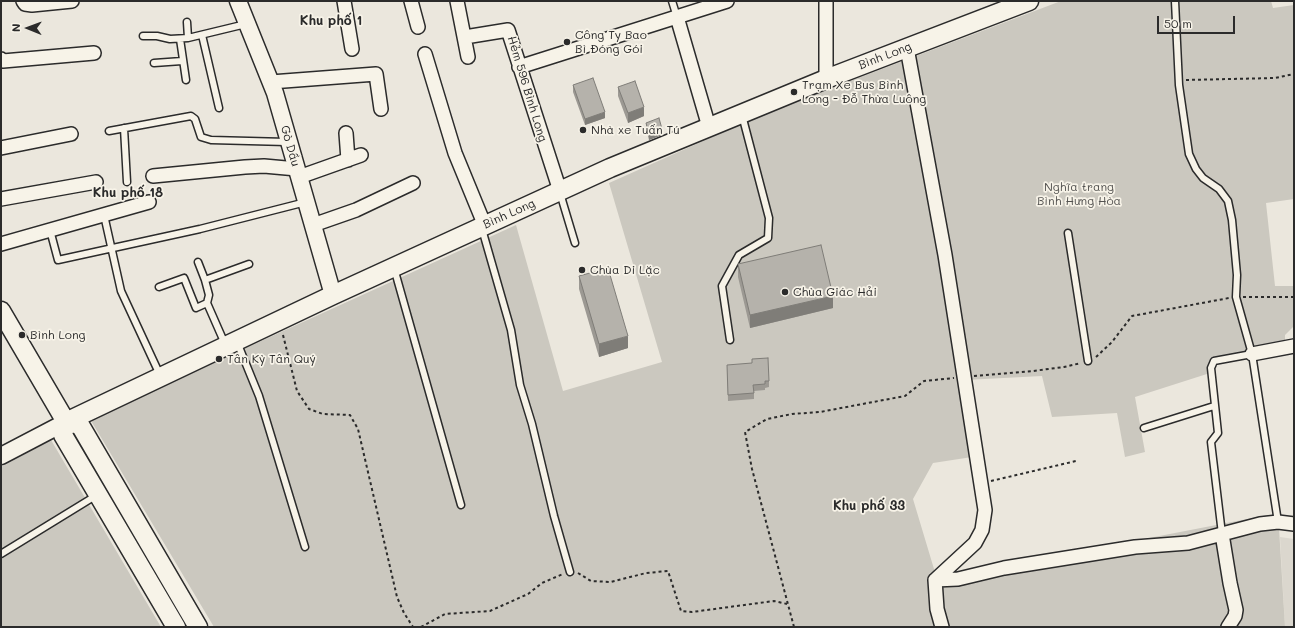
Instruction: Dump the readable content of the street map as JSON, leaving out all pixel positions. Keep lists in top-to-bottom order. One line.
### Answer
{"streets":{"main road":["Bình Long"],"street":["Hẻm 596 Bình Long","Gò Dầu"]},"crossings":[["Bình Long","Hẻm 596 Bình Long"],["Bình Long","Gò Dầu"]],"districts":["Khu phố 1","Khu phố 18","Khu phố 33"],"parks":["Nghĩa trang Bình Hưng Hòa"],"places":["Công Ty Bao Bì Đóng Gói","Trạm Xe Bus Bình Long - Đỗ Thừa Luông","Nhà xe Tuấn Tú","Chùa Di Lặc","Chùa Giác Hải","Bình Long","Tân Kỳ Tân Quý"],"scale_bar":"50 m","north":"left"}
